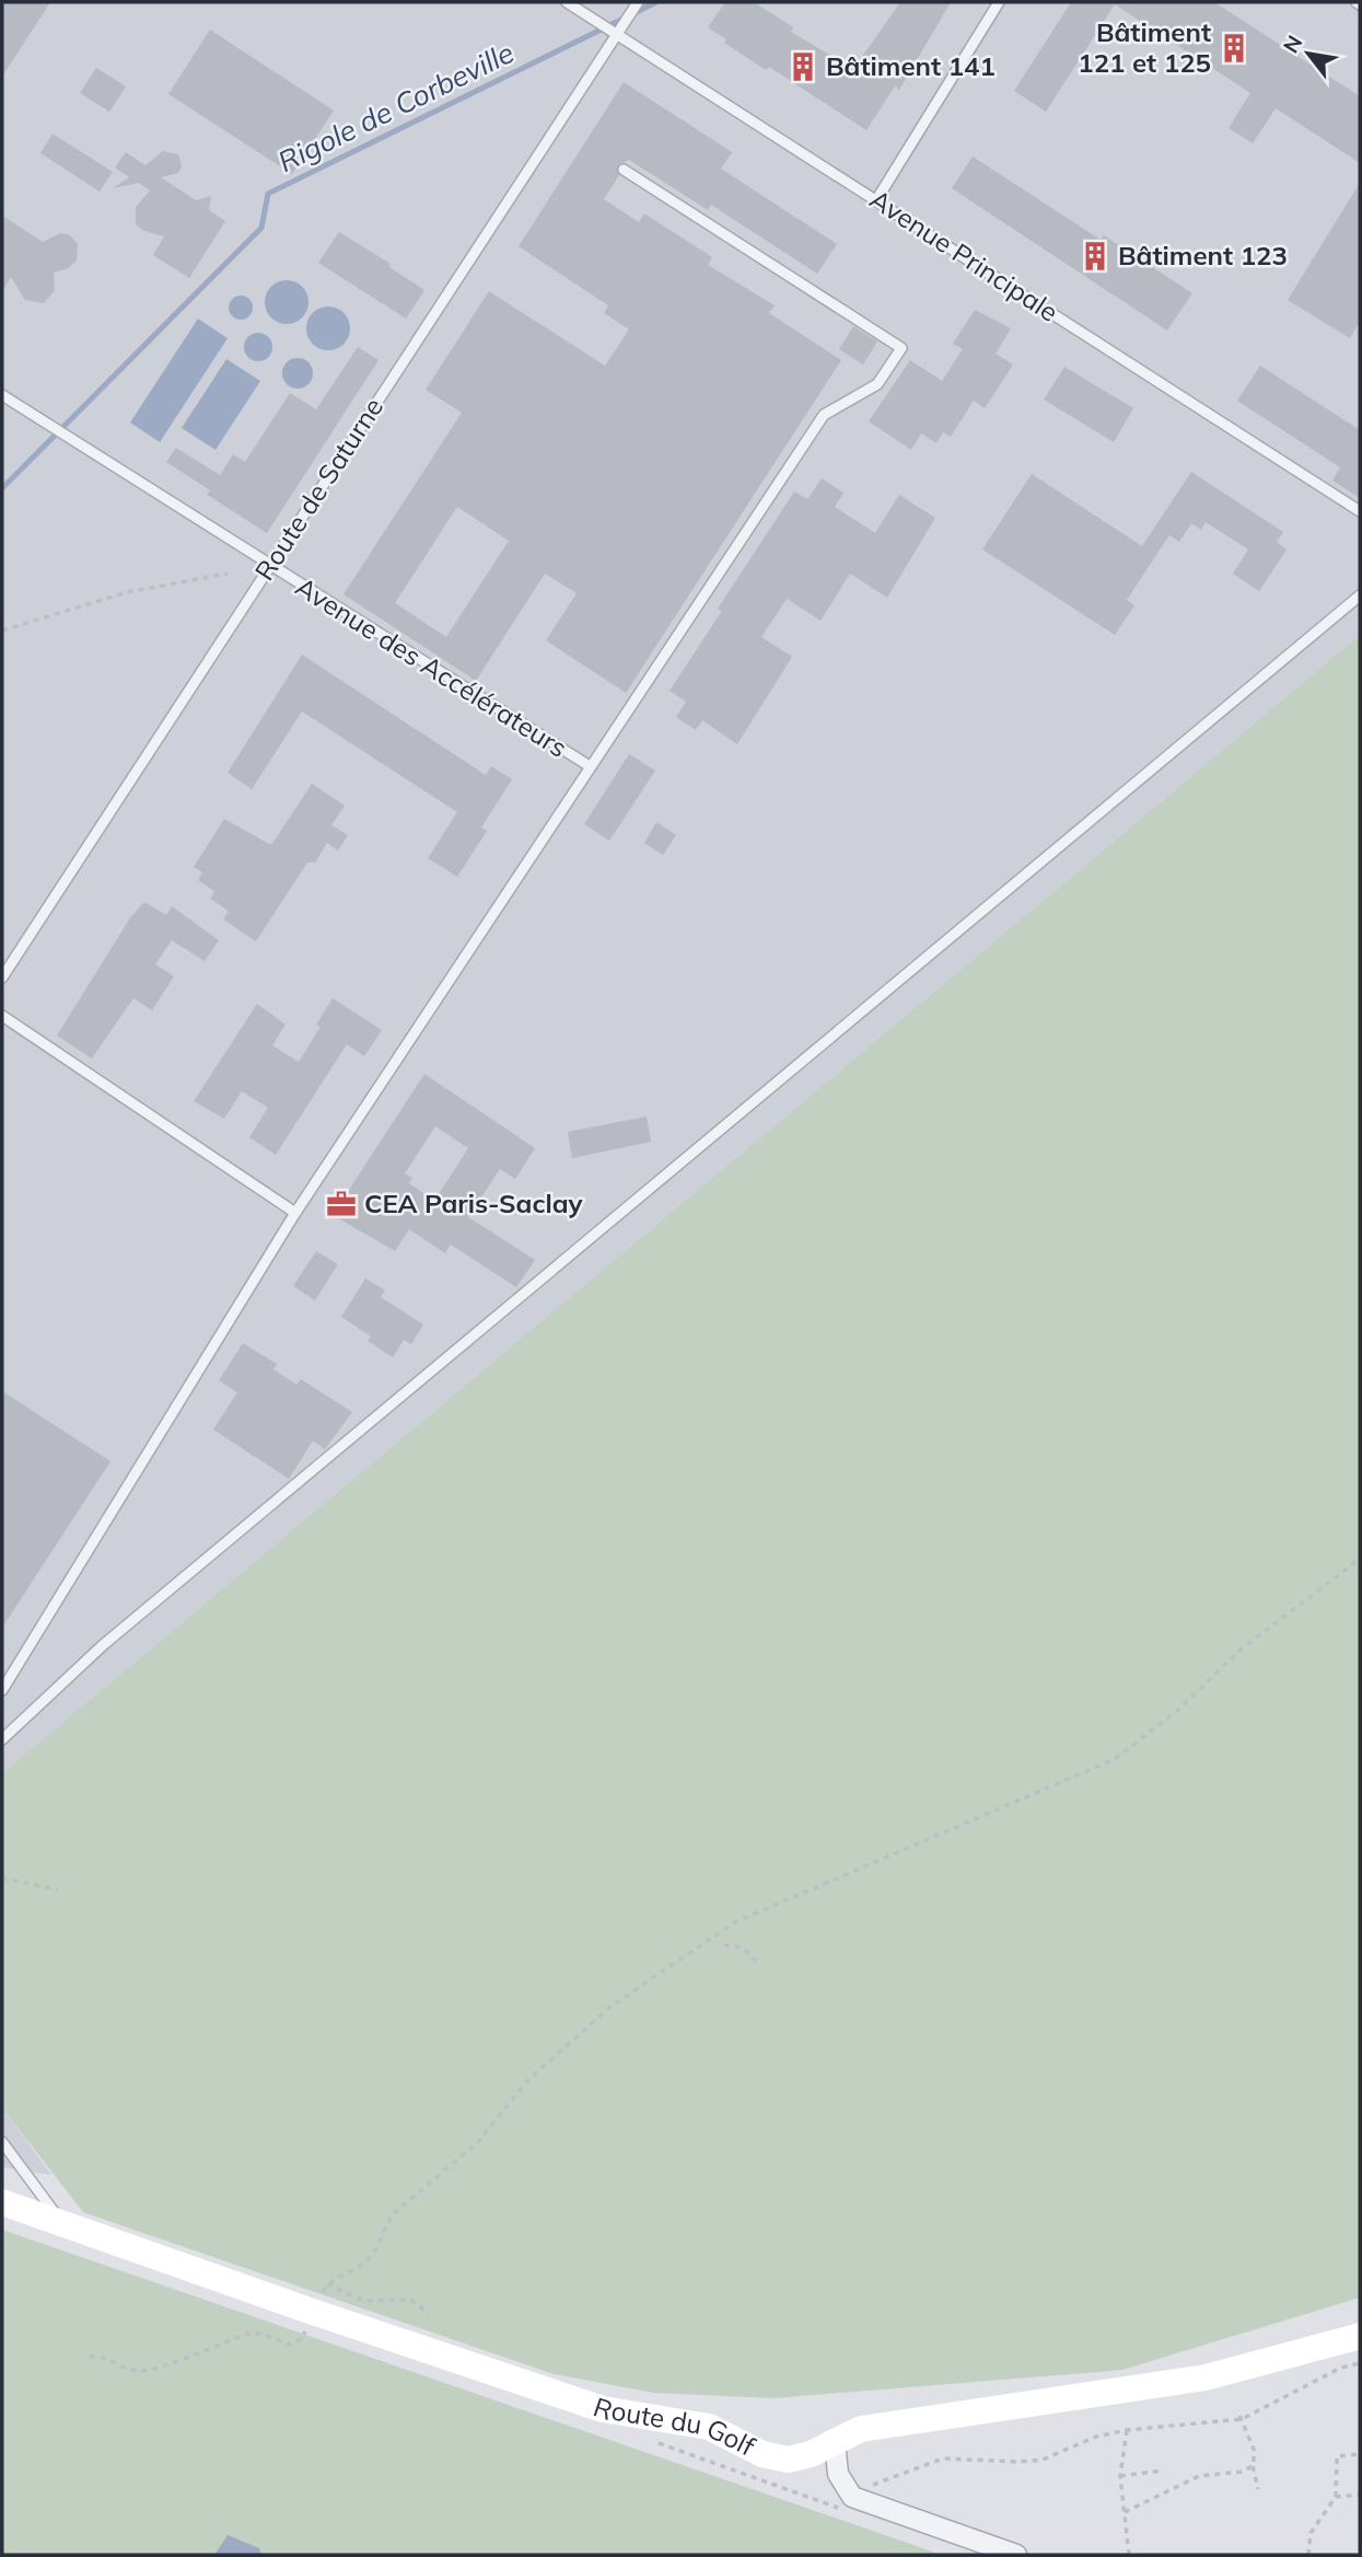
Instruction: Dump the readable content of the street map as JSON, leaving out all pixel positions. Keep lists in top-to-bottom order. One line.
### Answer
{"streets":{"street":["Route du Golf"],"lane":["Avenue Principale","Route de Saturne","Avenue des Accélérateurs"]},"crossings":[["Avenue Principale","Route de Saturne"],["Route de Saturne","Avenue des Accélérateurs"]],"water":["Rigole de Corbeville"],"places":{"building":["Bâtiment 121 et 125","Bâtiment 141","Bâtiment 123"],"office":["CEA Paris-Saclay"]},"north":"top left"}
